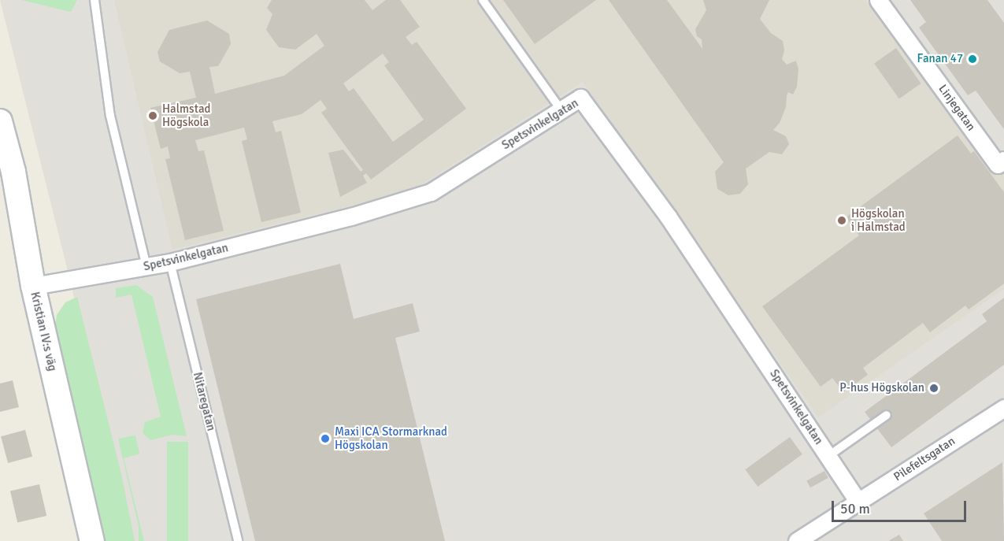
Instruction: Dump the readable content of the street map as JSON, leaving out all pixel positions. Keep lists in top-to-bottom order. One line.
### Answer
{"streets":{"street":["Linjegatan","Spetsvinkelgatan","Kristian IV:s väg","Pilefeltsgatan"],"lane":["Nitaregatan"]},"crossings":[["Spetsvinkelgatan","Kristian IV:s väg"],["Spetsvinkelgatan","Nitaregatan"],["Spetsvinkelgatan","Pilefeltsgatan"]],"places":["Fanan 47","Halmstad Högskola","Högskolan i Halmstad","P-hus Högskolan","Maxi ICA Stormarknad Högskolan"],"scale_bar":"50 m"}
